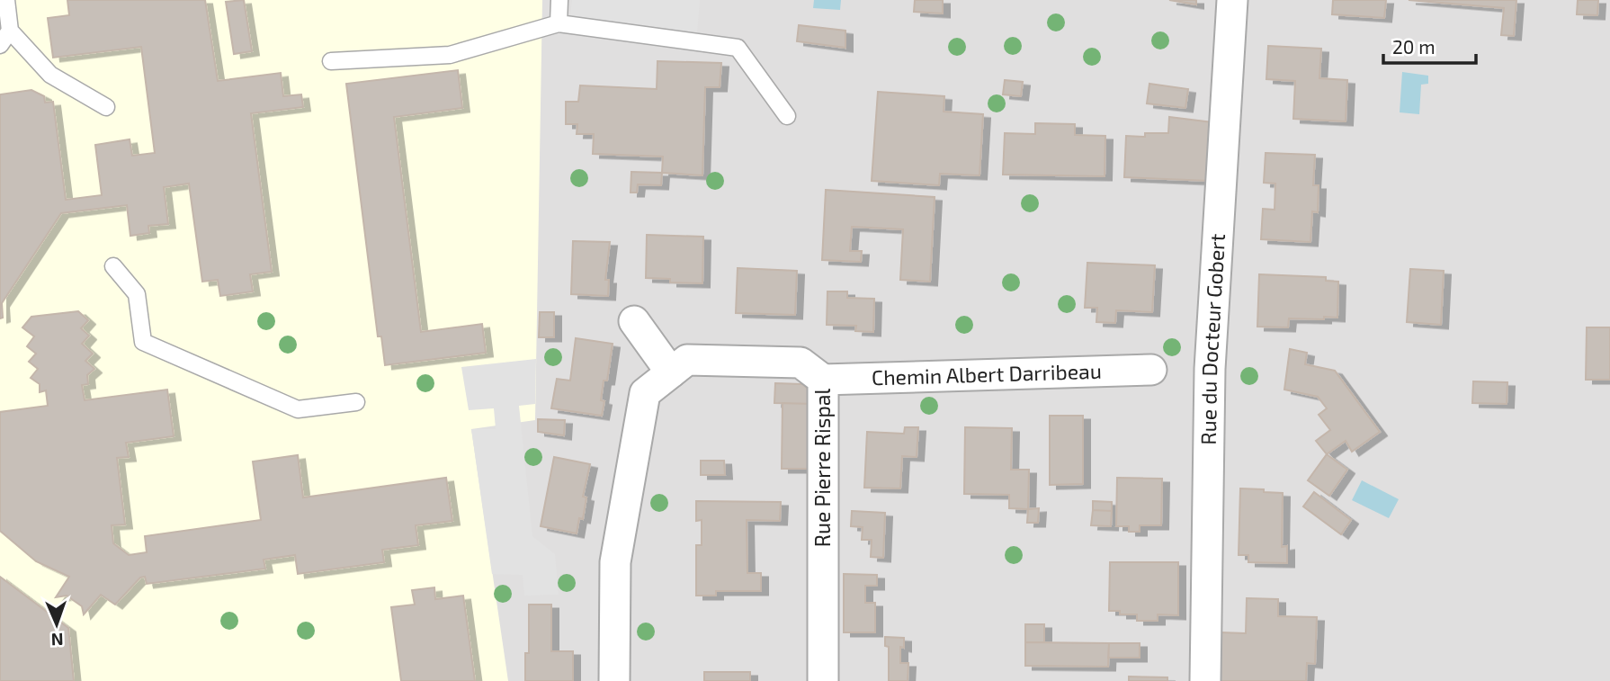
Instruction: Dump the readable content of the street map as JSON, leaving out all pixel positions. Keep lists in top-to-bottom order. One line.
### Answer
{"streets":{"street":["Rue du Docteur Gobert","Chemin Albert Darribeau","Rue Pierre Rispal"]},"crossings":[["Chemin Albert Darribeau","Rue Pierre Rispal"]],"scale_bar":"20 m","north":"bottom"}
